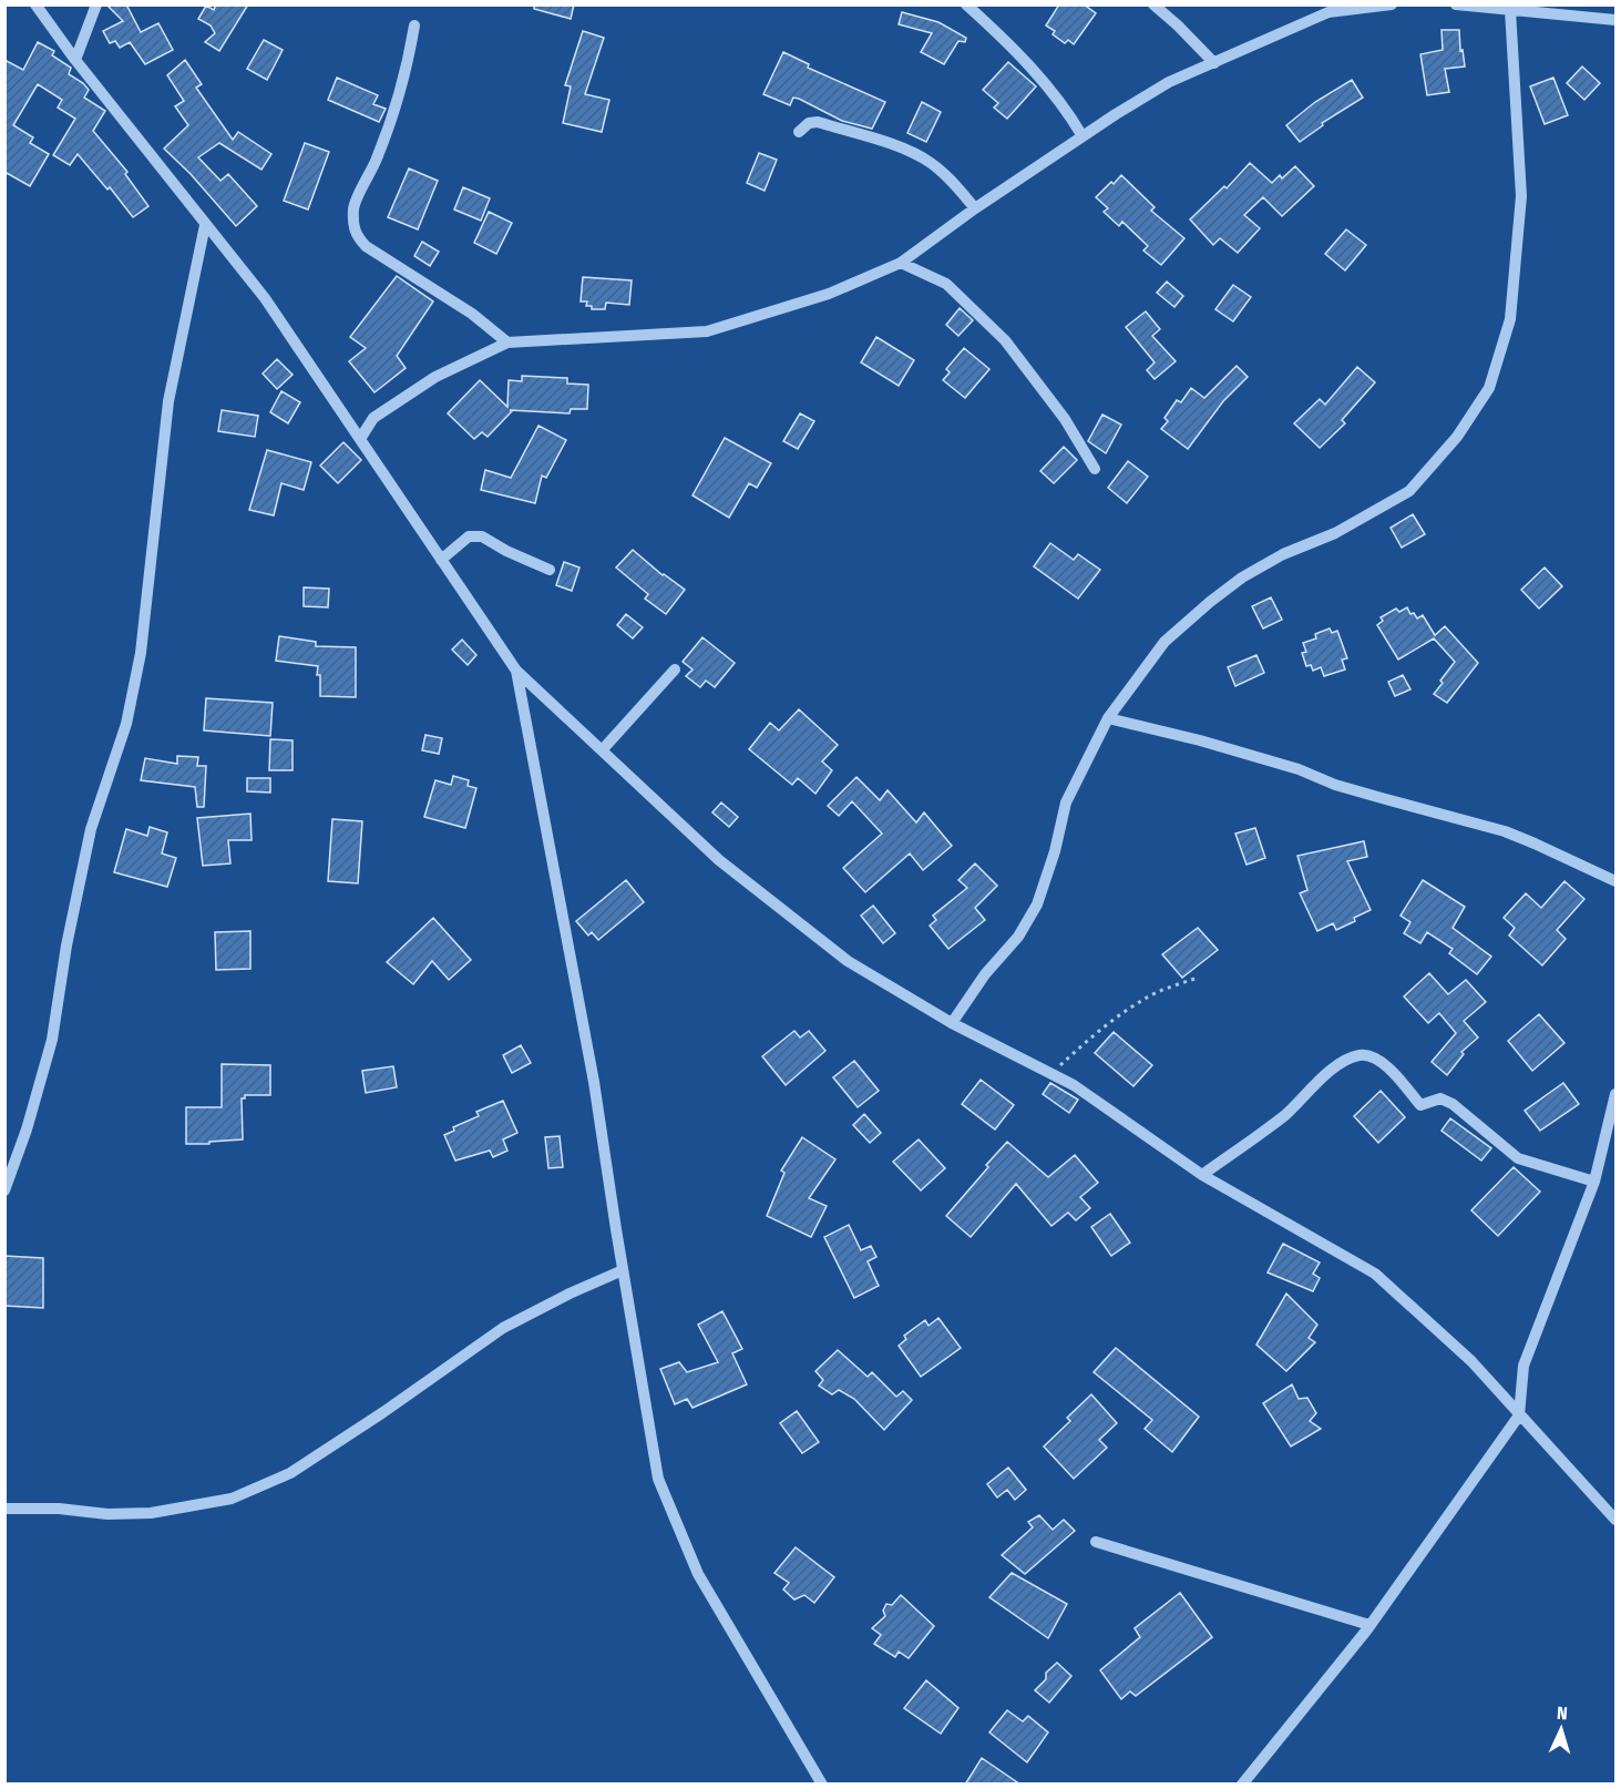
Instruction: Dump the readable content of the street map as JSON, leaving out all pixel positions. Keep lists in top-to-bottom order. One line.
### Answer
{"north":"top"}
